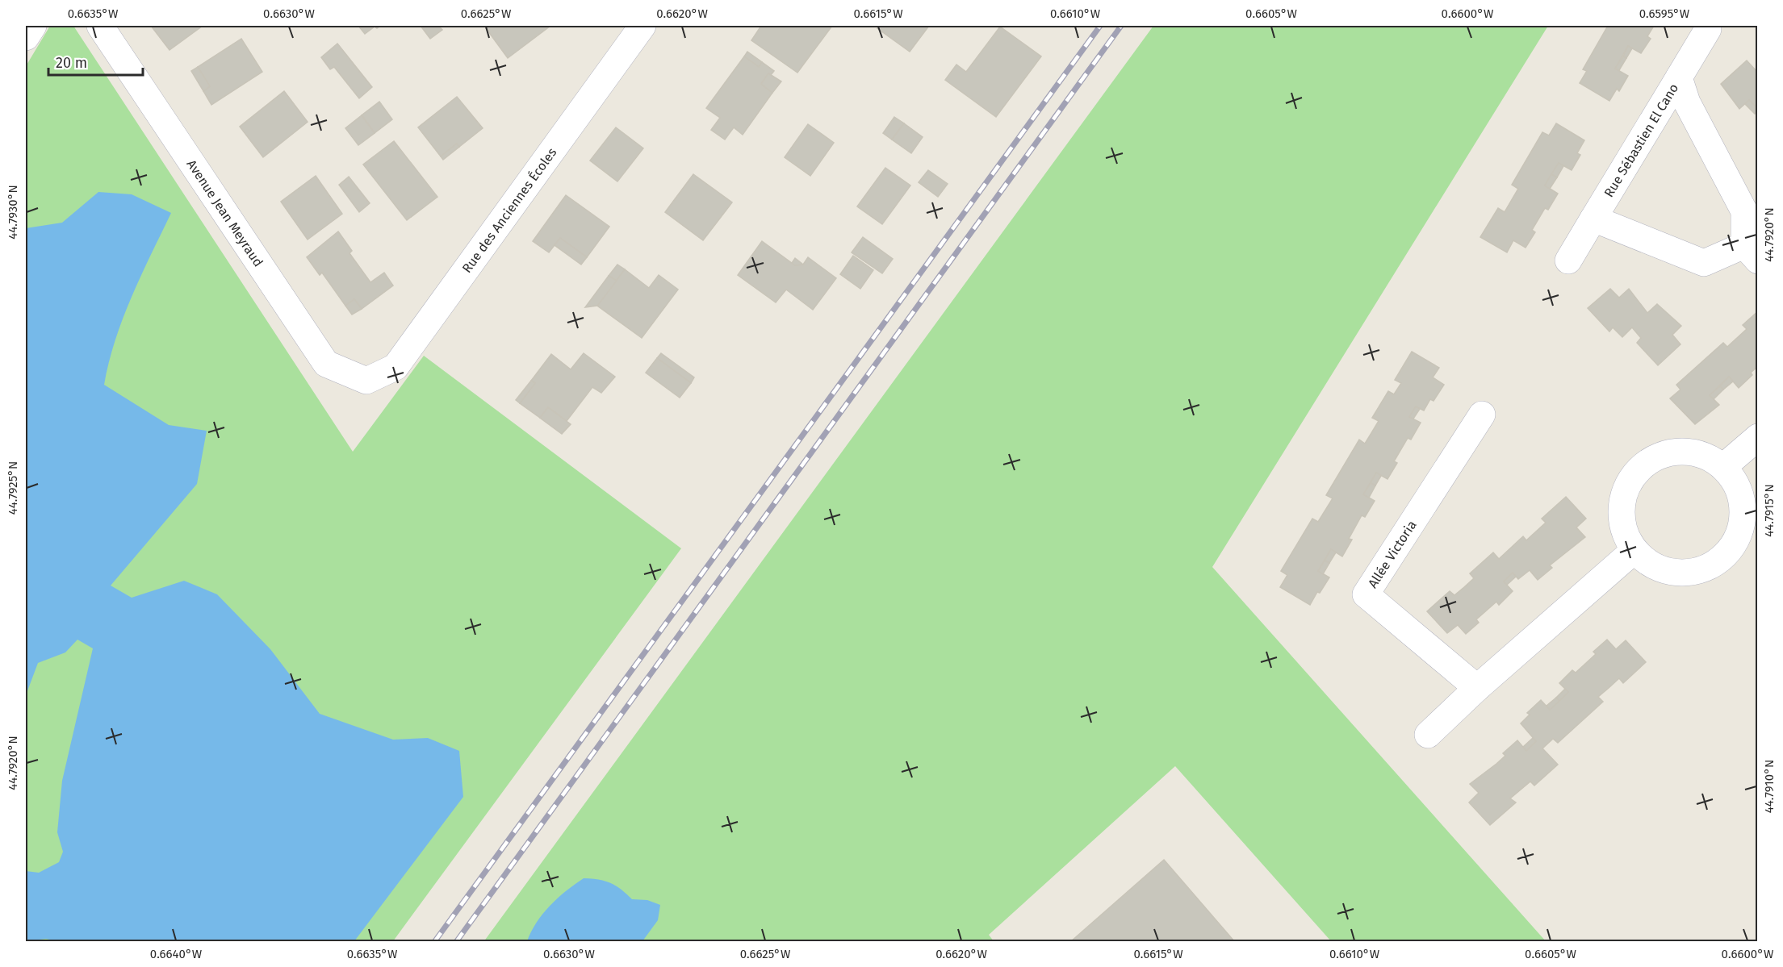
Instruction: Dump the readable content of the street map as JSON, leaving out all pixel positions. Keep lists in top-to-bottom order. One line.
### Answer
{"streets":{"street":["Rue Sébastien El Cano","Rue des Anciennes Écoles","Avenue Jean Meyraud","Allée Victoria"]},"crossings":[["Rue des Anciennes Écoles","Avenue Jean Meyraud"]],"scale_bar":"20 m","coordinates":["0.6635°W","0.6630°W","0.6625°W","0.6620°W","0.6615°W","0.6610°W","0.6605°W","0.6600°W","0.6595°W","44.7930°N","44.7920°N","44.7925°N","44.7915°N","44.7910°N","0.6640°W"]}
